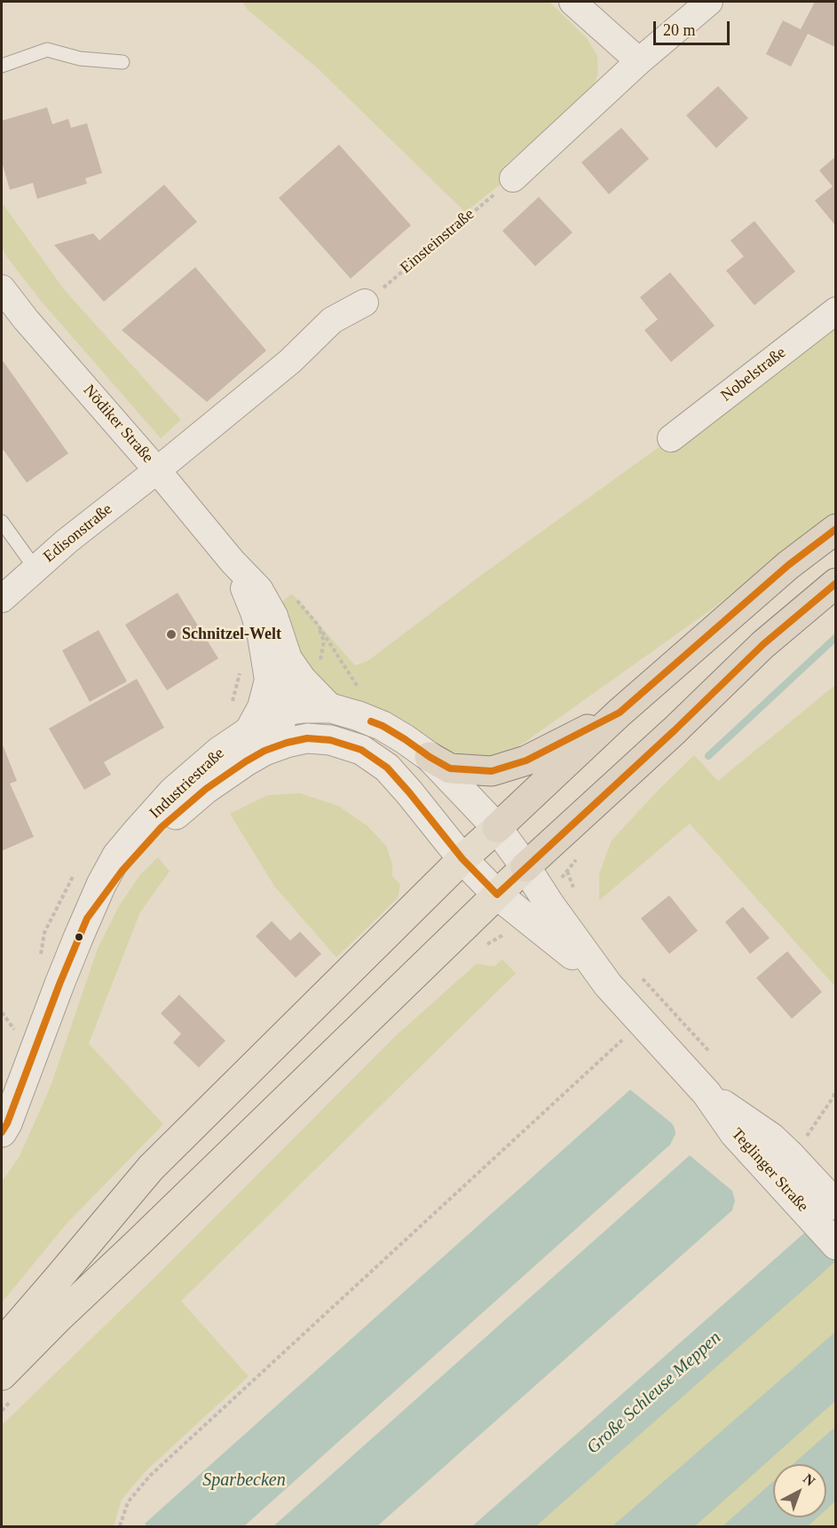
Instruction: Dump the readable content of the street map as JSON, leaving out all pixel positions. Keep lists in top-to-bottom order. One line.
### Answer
{"streets":{"street":["Nobelstraße","Nödiker Straße","Edisonstraße","Industriestraße","Teglinger Straße"],"path":["Einsteinstraße"]},"crossings":[["Nödiker Straße","Edisonstraße"],["Nödiker Straße","Industriestraße"],["Industriestraße","Teglinger Straße"]],"water":["Große Schleuse Meppen","Sparbecken"],"places":["Schnitzel-Welt"],"scale_bar":"20 m","north":"top right"}
